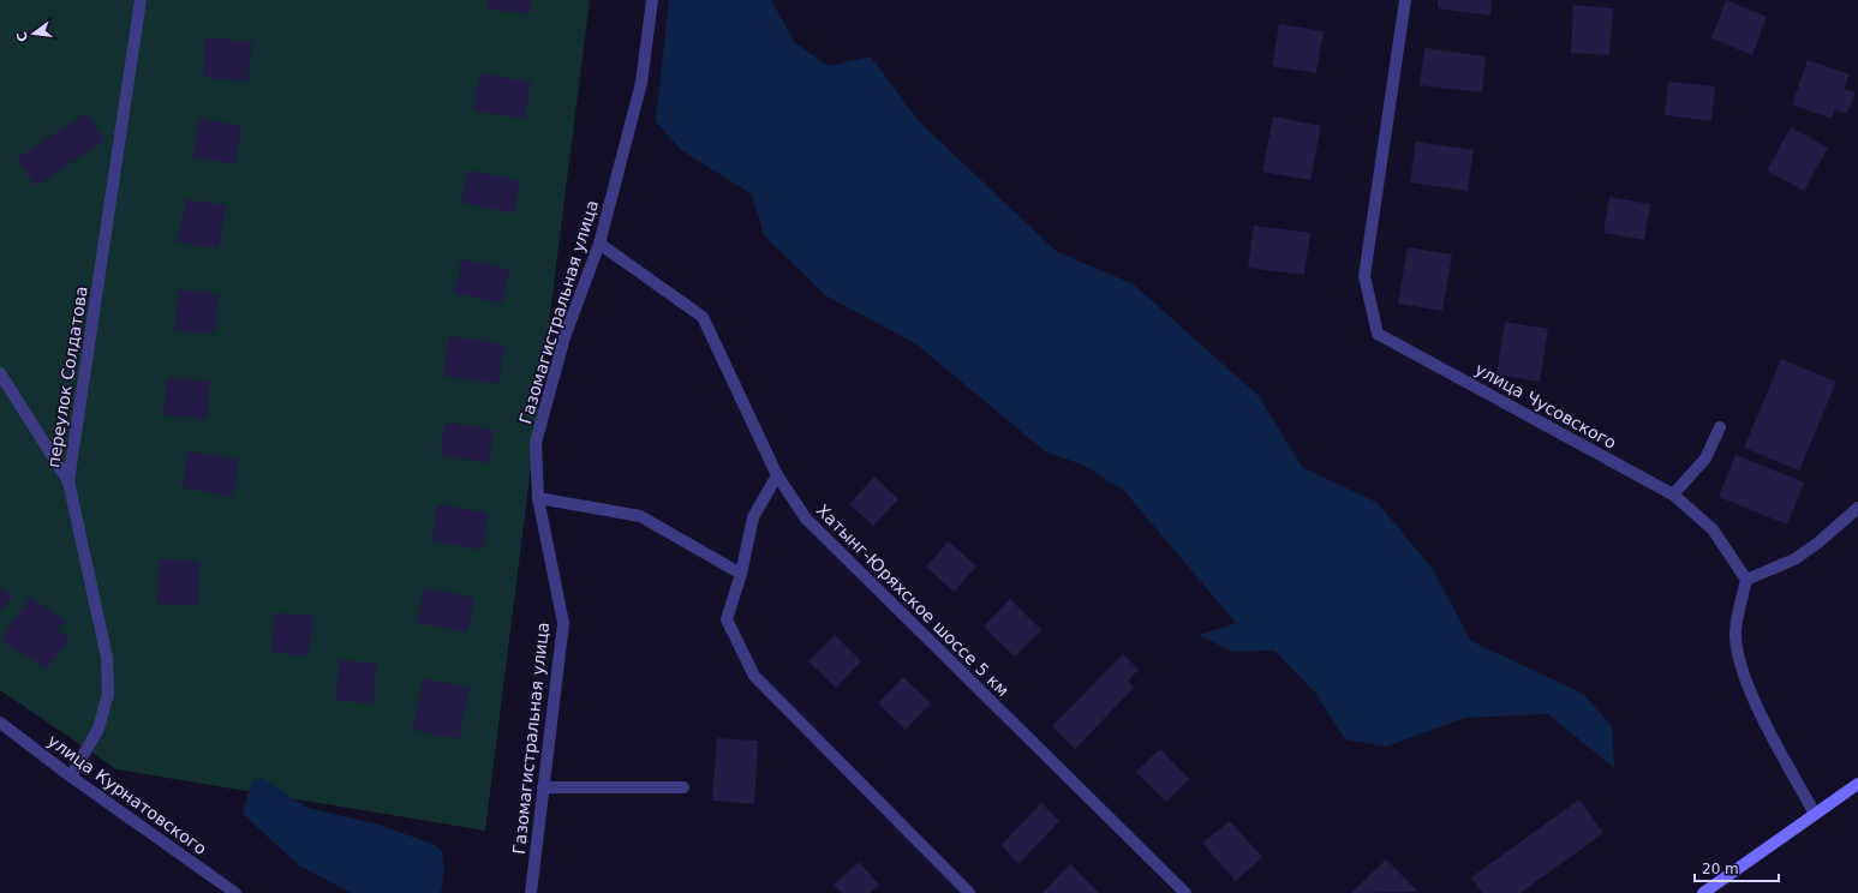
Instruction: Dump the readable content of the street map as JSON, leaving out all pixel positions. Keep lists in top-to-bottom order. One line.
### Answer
{"streets":{"street":["Газомагистральная улица","переулок Солдатова","улица Чусовского","Хатынг-Юряхское шоссе 5 км","улица Курнатовского"]},"crossings":[["Газомагистральная улица","Хатынг-Юряхское шоссе 5 км"],["переулок Солдатова","улица Курнатовского"]],"scale_bar":"20 m","north":"left"}
